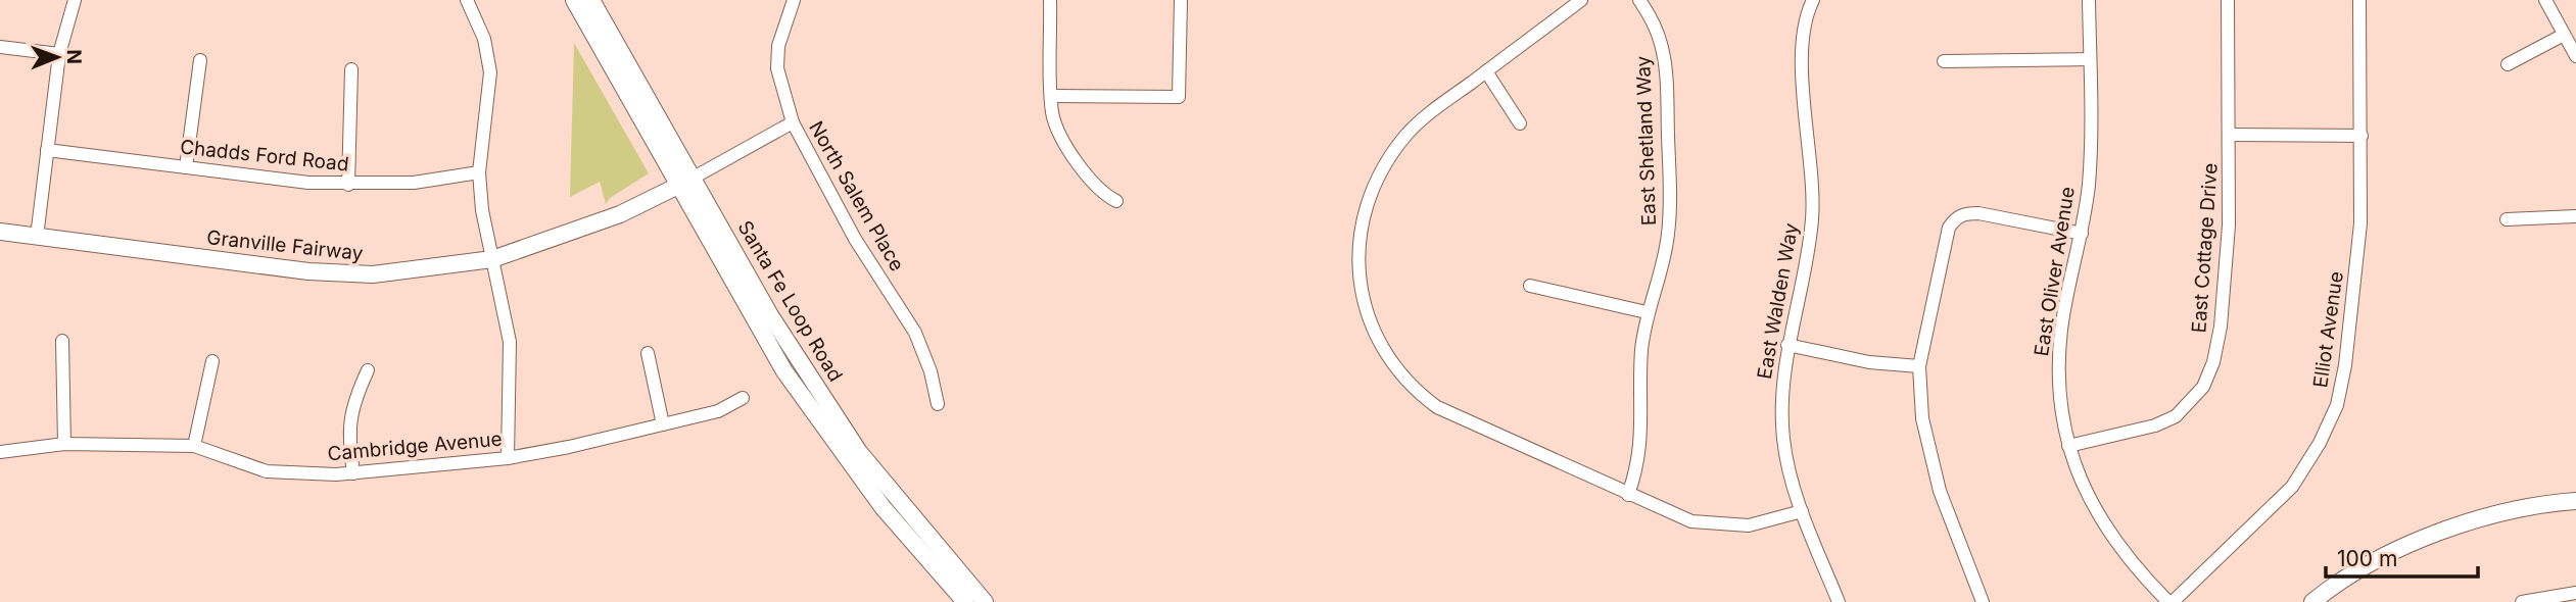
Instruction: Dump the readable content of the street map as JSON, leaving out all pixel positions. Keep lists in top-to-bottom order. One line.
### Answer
{"streets":{"main road":["Granville Fairway","Santa Fe Loop Road"],"street":["East Shetland Way","Chadds Ford Road","North Salem Place","East Cottage Drive","East Oliver Avenue","East Walden Way","Elliot Avenue","Cambridge Avenue"]},"crossings":[["North Salem Place","Granville Fairway"],["Granville Fairway","Santa Fe Loop Road"],["East Cottage Drive","East Oliver Avenue"],["East Oliver Avenue","Elliot Avenue"]],"scale_bar":"100 m","north":"right"}
